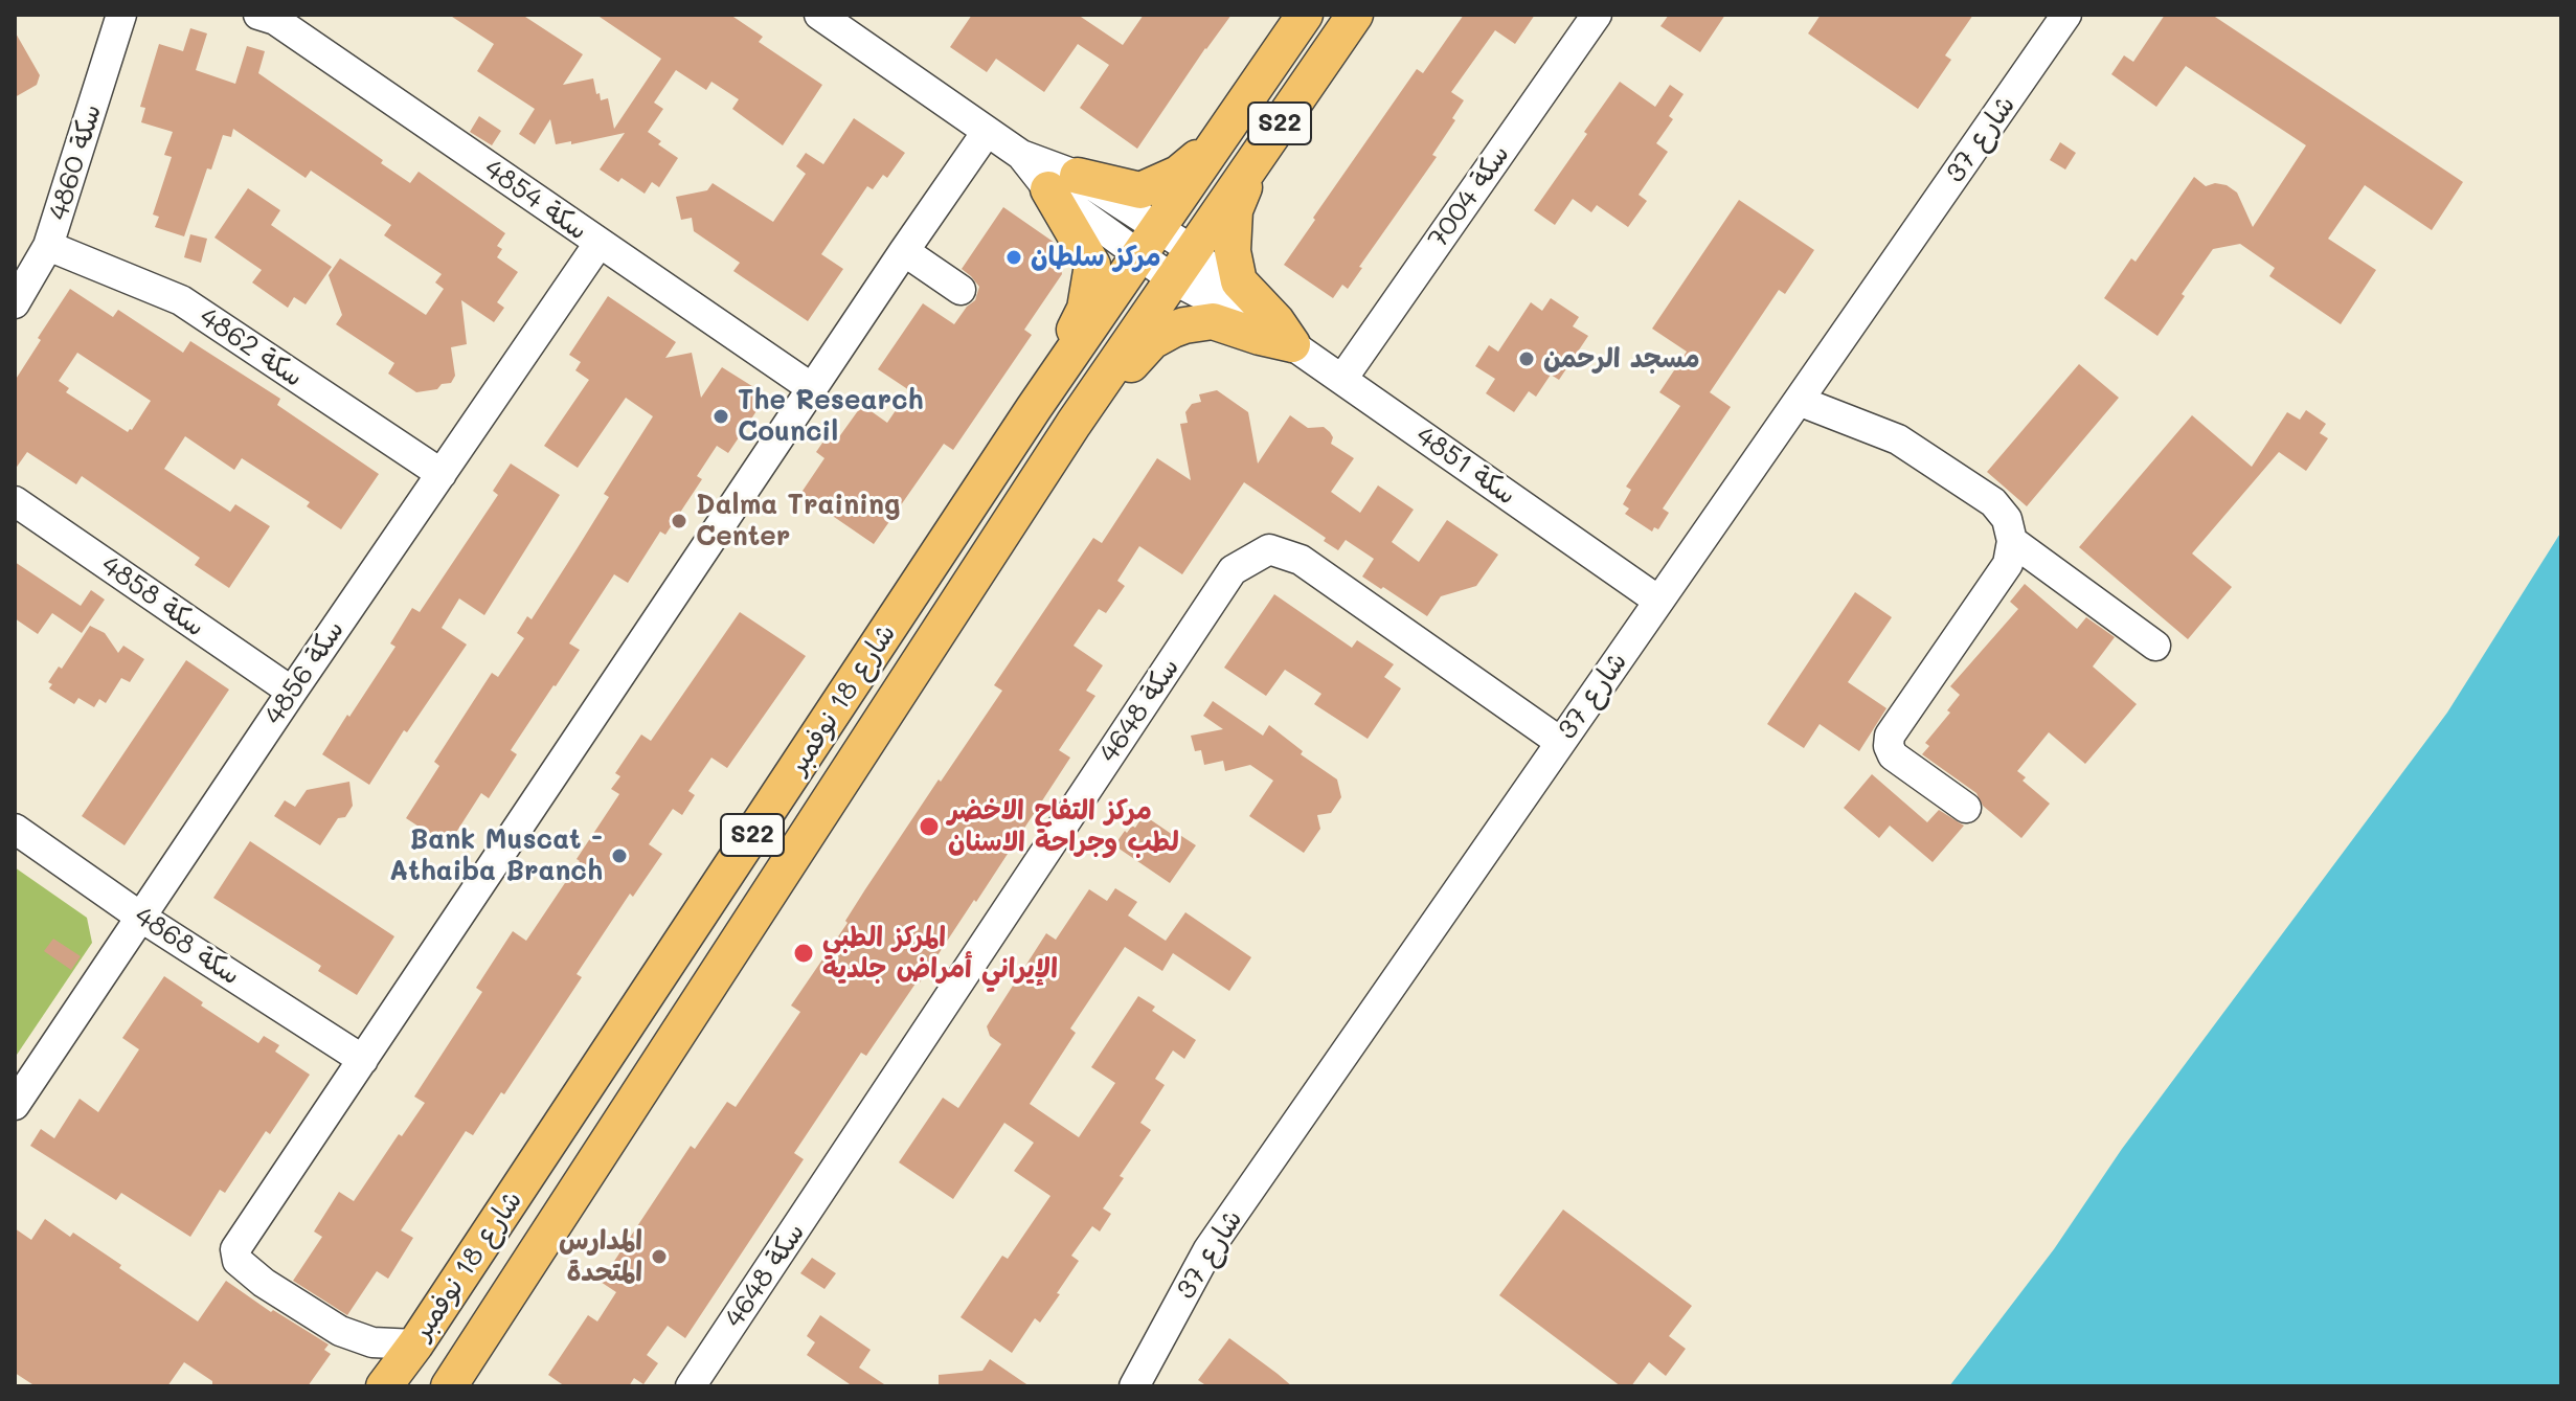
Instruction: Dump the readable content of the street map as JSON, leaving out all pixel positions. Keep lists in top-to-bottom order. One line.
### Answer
{"streets":{"main road":["S22","شارع 18 نوفمبر"],"street":["شارع 37","سكة 4860","سكة 7004","سكة 4854","سكة 4862","سكة 4851","سكة 4858","سكة 4856","سكة 4648","سكة 4868"]},"crossings":[["شارع 37","سكة 4851"],["شارع 37","سكة 4648"],["سكة 4860","سكة 4862"],["سكة 7004","سكة 4851"],["سكة 4854","سكة 4856"],["سكة 4862","سكة 4856"],["سكة 4851","شارع 18 نوفمبر"],["سكة 4858","سكة 4856"],["سكة 4856","سكة 4868"]],"places":["مركز سلطان","مسجد الرحمن","The Research Council","Dalma Training Center","مركز التفاح الاخضر لطب وجراحة الاسنان","Bank Muscat - Athaiba Branch","المركز الطبي الإيراني أمراض جلدية","المدارس المتحدة"]}
